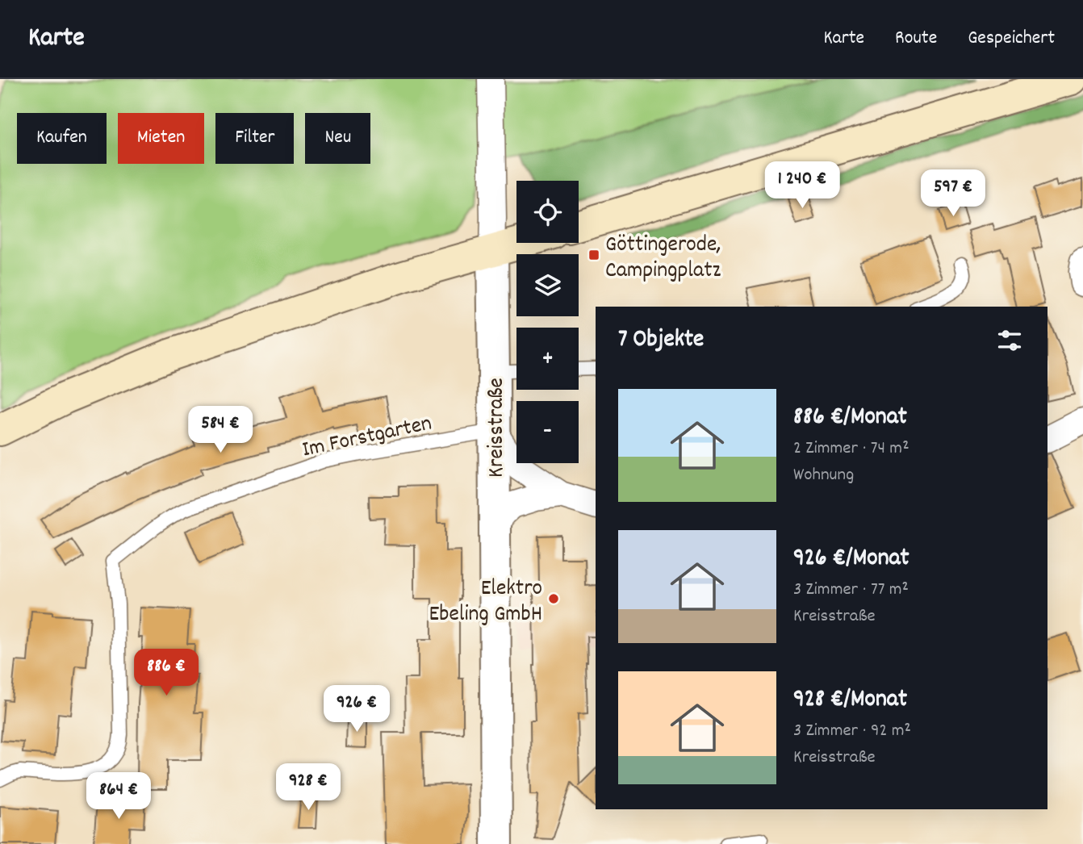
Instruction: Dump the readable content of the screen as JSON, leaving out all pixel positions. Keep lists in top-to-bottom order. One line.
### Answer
{"streets":{"street":["Kreisstraße"],"lane":["Im Forstgarten"]},"crossings":[["Kreisstraße","Im Forstgarten"]],"places":{"transit":["Göttingerode, Campingplatz"],"other":["Elektro Ebeling GmbH"]},"page":{"header":"Karte","nav":["Karte","Route","Gespeichert"],"chip":["Kaufen","Mieten","Filter","Neu"],"price":["1 240 €","597 €","584 €","886 €","926 €","928 €","864 €"],"map_buttons":["+","−"],"heading":"7 Objekte","list":[{"name":"886 €/Monat","note":"2 Zimmer · 74 m² · Wohnung"},{"name":"926 €/Monat","note":"3 Zimmer · 77 m² · Kreisstraße"},{"name":"928 €/Monat","note":"3 Zimmer · 92 m² · Kreisstraße"}]}}
